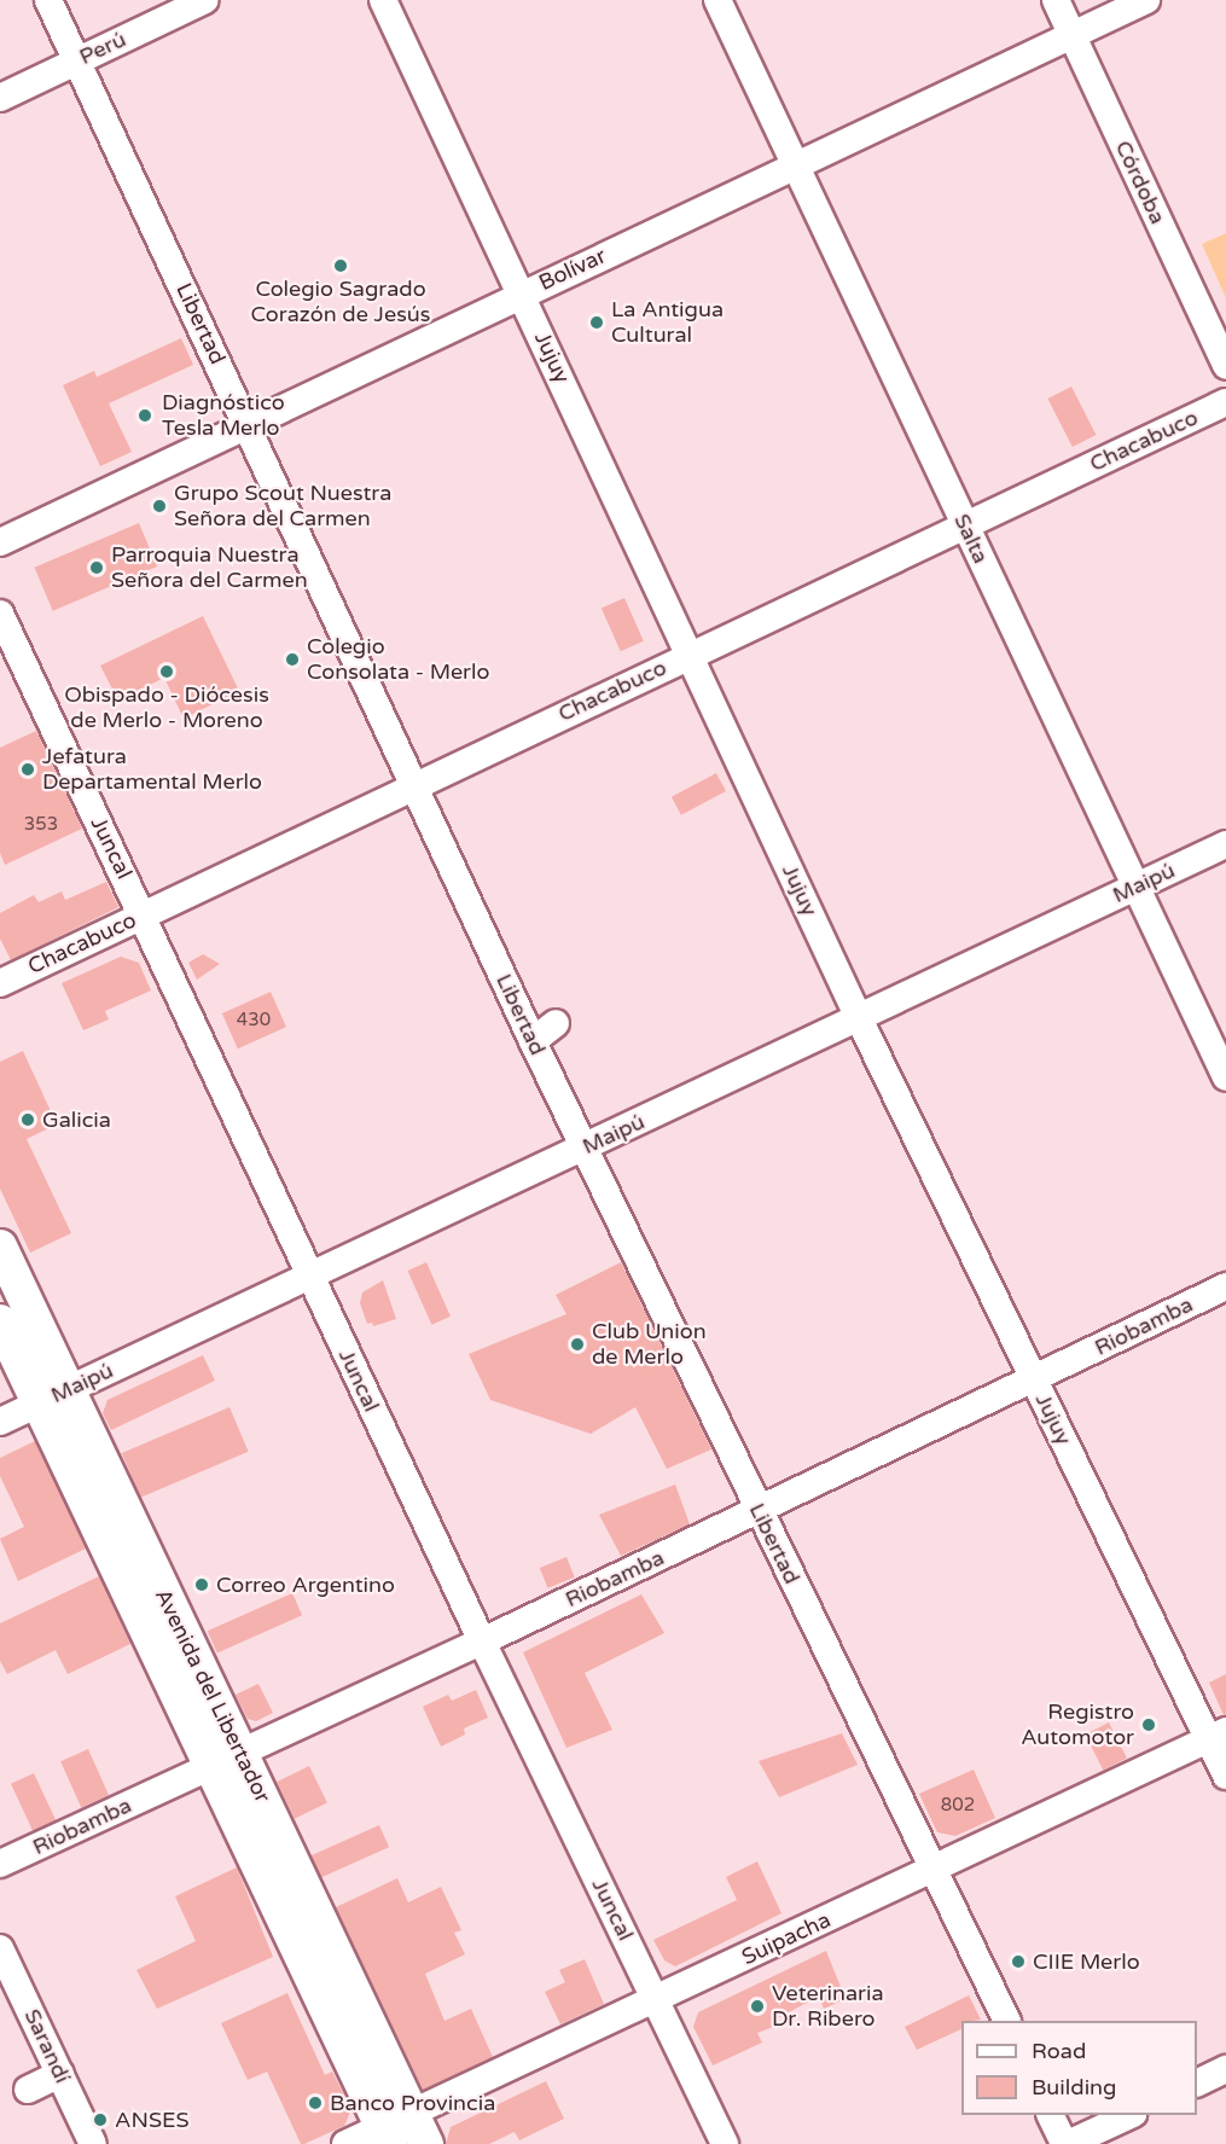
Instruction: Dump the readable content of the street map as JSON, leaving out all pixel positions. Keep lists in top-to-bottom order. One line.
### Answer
{"streets":{"main road":["Avenida del Libertador"],"street":["Perú","Córdoba","Bolívar","Libertad","Jujuy","Chacabuco","Salta","Juncal","Maipú","Riobamba","Suipacha","Sarandí"]},"crossings":[["Perú","Libertad"],["Córdoba","Bolívar"],["Bolívar","Libertad"],["Bolívar","Jujuy"],["Bolívar","Salta"],["Libertad","Chacabuco"],["Libertad","Maipú"],["Libertad","Riobamba"],["Libertad","Suipacha"],["Jujuy","Chacabuco"],["Jujuy","Maipú"],["Jujuy","Riobamba"],["Jujuy","Suipacha"],["Chacabuco","Salta"],["Chacabuco","Juncal"],["Salta","Maipú"],["Juncal","Maipú"],["Juncal","Riobamba"],["Juncal","Suipacha"],["Maipú","Avenida del Libertador"],["Riobamba","Avenida del Libertador"],["Avenida del Libertador","Suipacha"]],"places":["Colegio Sagrado Corazón de Jesús","La Antigua Cultural","Diagnóstico Tesla Merlo","Grupo Scout Nuestra Señora del Carmen","Parroquia Nuestra Señora del Carmen","Colegio Consolata - Merlo","Obispado - Diócesis de Merlo - Moreno","Jefatura Departamental Merlo","Galicia","Club Union de Merlo","Correo Argentino","Registro Automotor","CIIE Merlo","Veterinaria Dr. Ribero","Banco Provincia","ANSES"],"house_numbers":["353","430","802"],"legend":["Road","Building"]}
